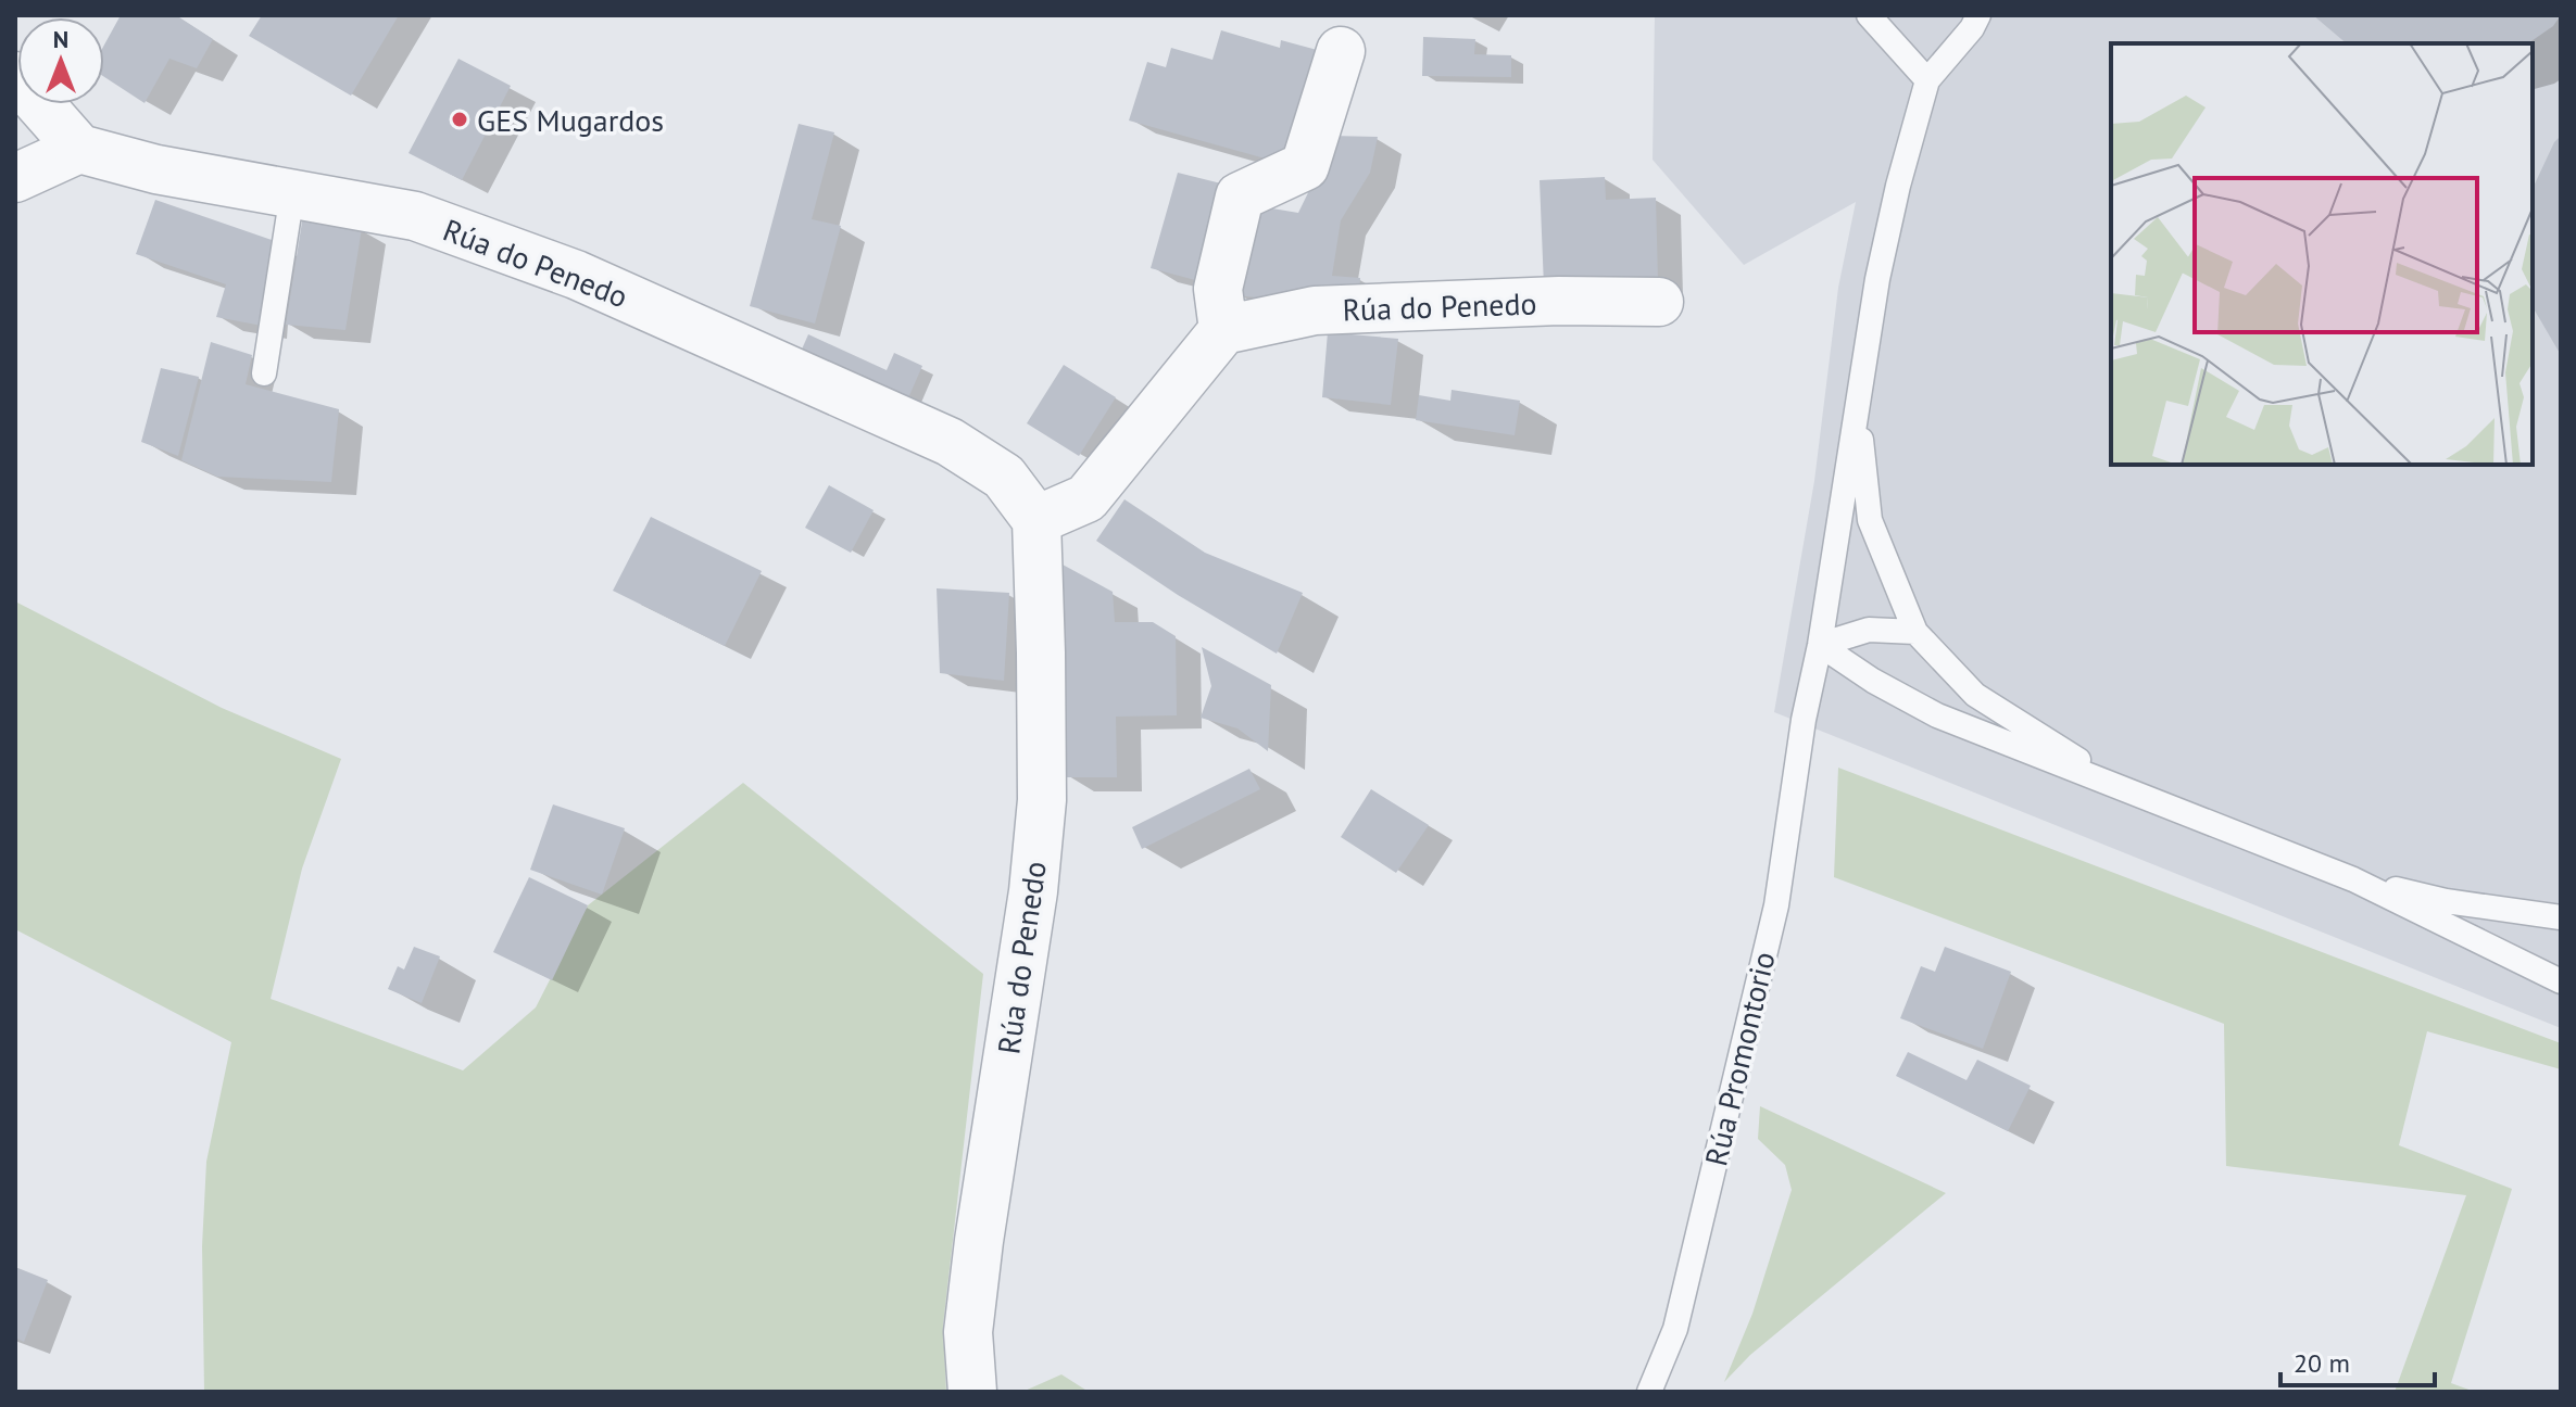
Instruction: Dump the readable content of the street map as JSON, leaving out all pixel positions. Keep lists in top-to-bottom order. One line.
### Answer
{"streets":{"street":["Rúa do Penedo"],"lane":["Rúa Promontorio"]},"places":["GES Mugardos"],"scale_bar":"20 m","north":"top"}
